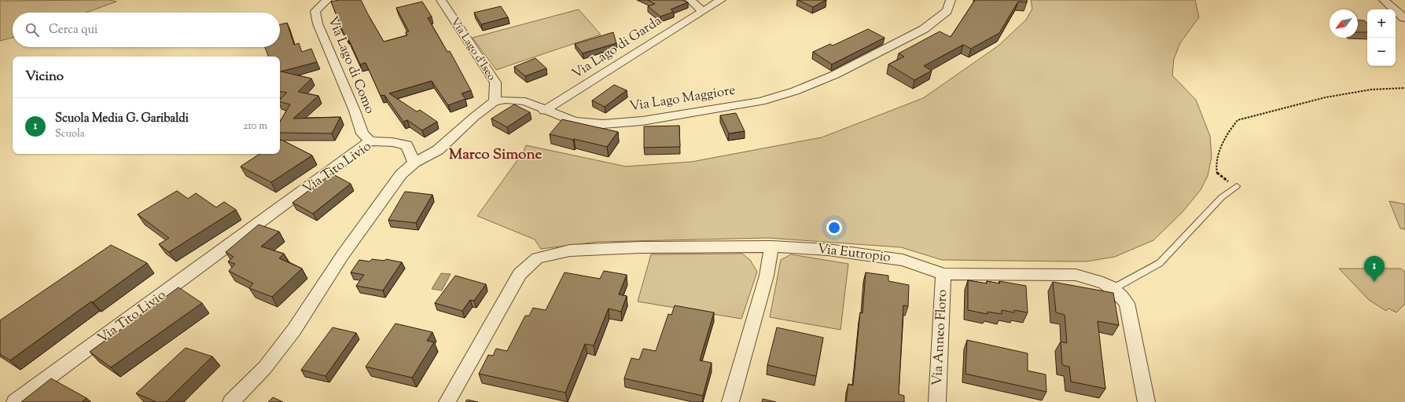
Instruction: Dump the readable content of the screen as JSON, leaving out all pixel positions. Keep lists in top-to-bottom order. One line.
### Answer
{"streets":{"street":["Via Lago di Garda","Via Lago d'Iseo","Via Lago di Como","Via Lago Maggiore","Via Tito Livio","Via Eutropio","Via Anneo Floro"]},"crossings":[["Via Lago di Garda","Via Lago Maggiore"],["Via Lago d'Iseo","Via Lago Maggiore"],["Via Lago di Como","Via Tito Livio"],["Via Eutropio","Via Anneo Floro"]],"districts":["Marco Simone"],"north":"bottom left","page":{"map_buttons":["+","−"],"search":"Cerca qui","heading":"Vicino","list":[{"mark":"1","name":"Scuola Media G. Garibaldi","note":"Scuola","value":"210 m"}],"pins":"1"}}
